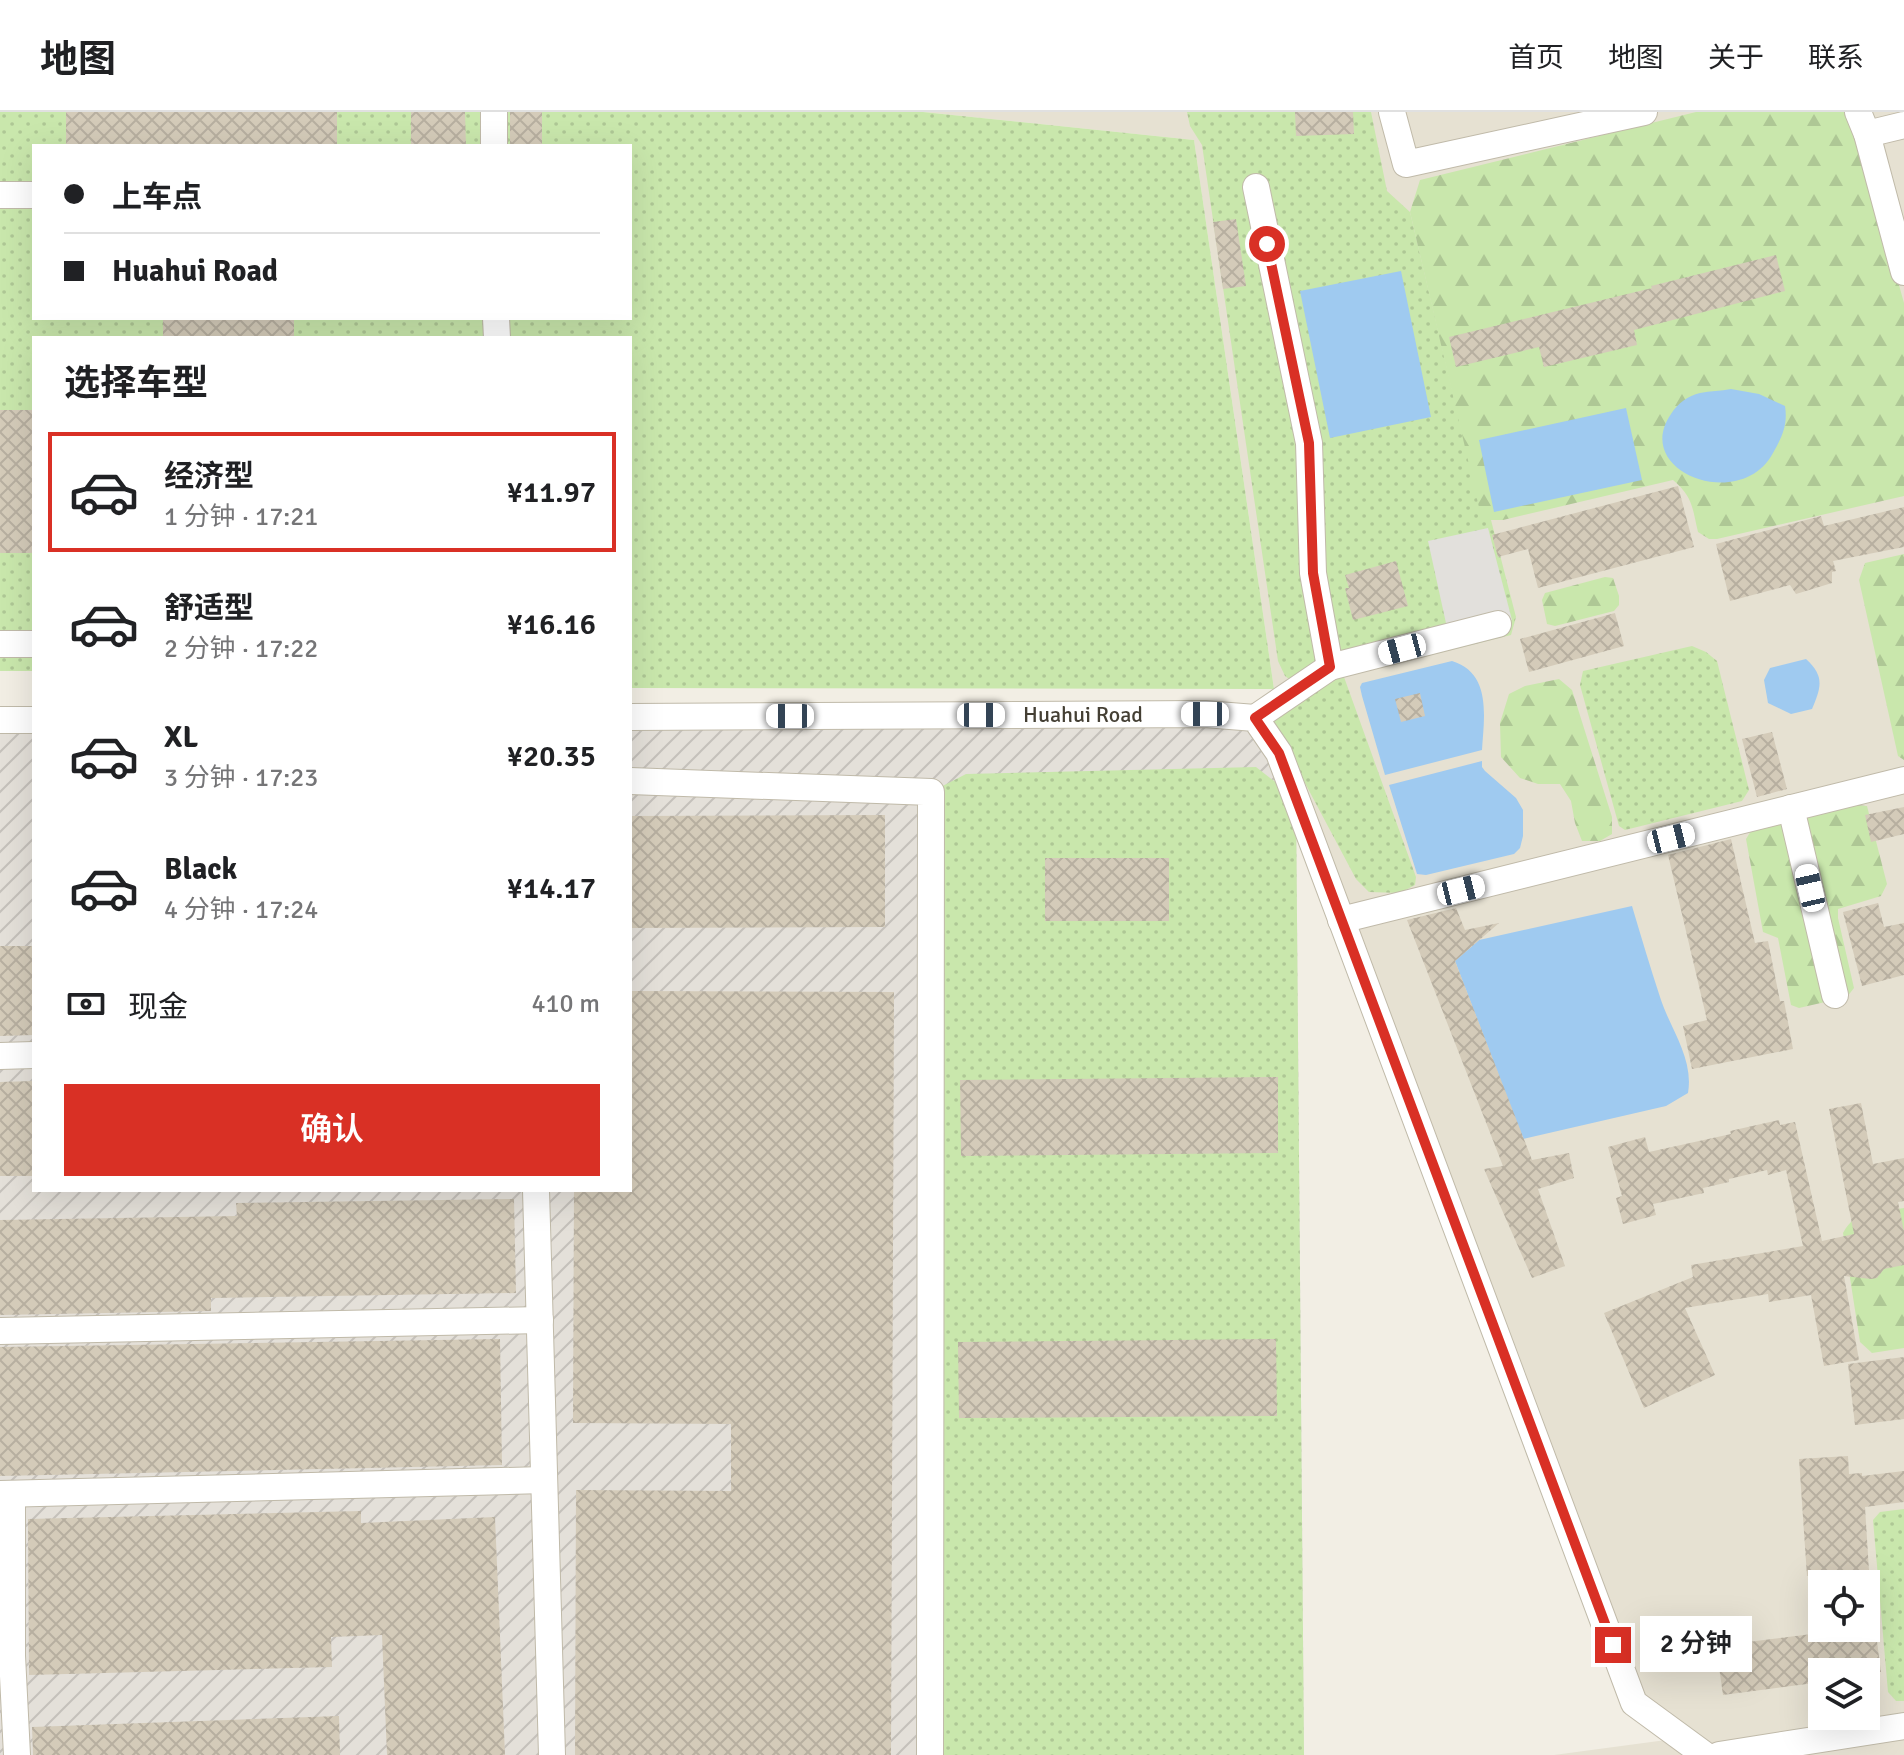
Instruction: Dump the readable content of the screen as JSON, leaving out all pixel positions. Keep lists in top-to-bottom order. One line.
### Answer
{"streets":{"street":["Huahui Road"]},"page":{"header":"地图","nav":["首页","地图","关于","联系"],"banner":["上车点","Huahui Road"],"heading":"选择车型","list":[{"name":"经济型","note":"1 分钟 · 17:21","value":"¥11.97"},{"name":"舒适型","note":"2 分钟 · 17:22","value":"¥16.16"},{"name":"XL","note":"3 分钟 · 17:23","value":"¥20.35"},{"name":"Black","note":"4 分钟 · 17:24","value":"¥14.17"}],"pay":["现金","410 m"],"buttons":"确认","bubble":"2 分钟"}}
